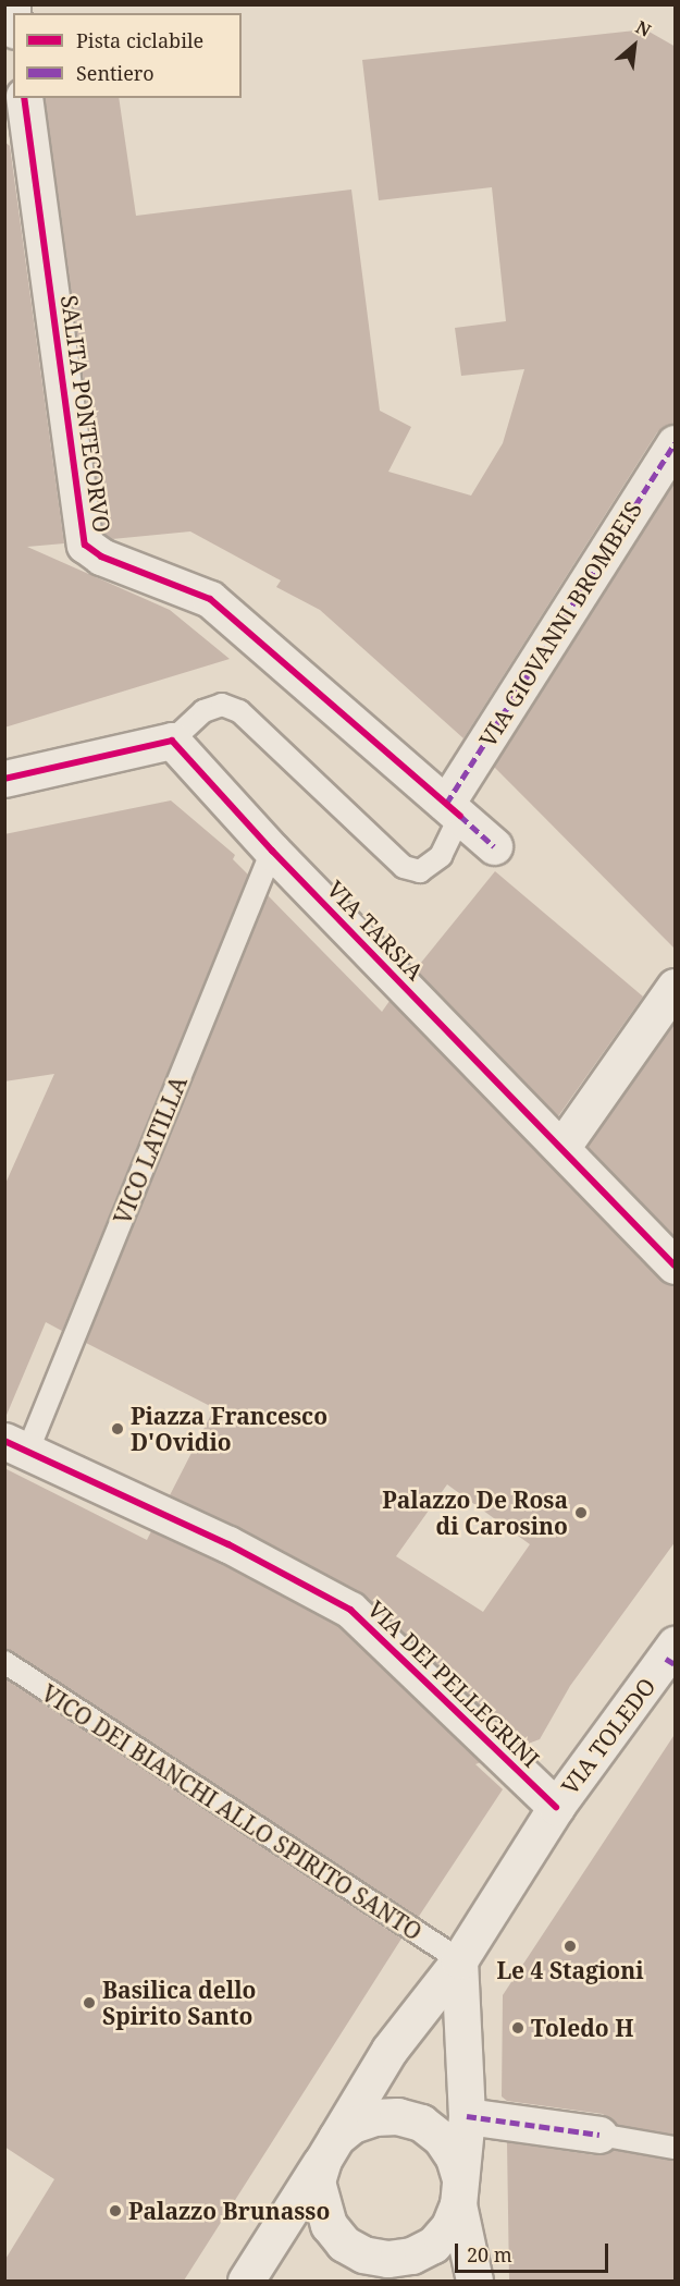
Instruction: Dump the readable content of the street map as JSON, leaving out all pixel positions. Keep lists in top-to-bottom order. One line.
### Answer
{"streets":{"street":["SALITA PONTECORVO","VIA GIOVANNI BROMBEIS","VIA TARSIA","VIA DEI PELLEGRINI","VIA TOLEDO"],"lane":["VICO LATILLA","VICO DEI BIANCHI ALLO SPIRITO SANTO"]},"crossings":[["SALITA PONTECORVO","VIA GIOVANNI BROMBEIS"],["VIA TARSIA","VICO LATILLA"],["VICO LATILLA","VIA DEI PELLEGRINI"],["VIA DEI PELLEGRINI","VIA TOLEDO"],["VIA TOLEDO","VICO DEI BIANCHI ALLO SPIRITO SANTO"]],"places":["Piazza Francesco D'Ovidio","Palazzo De Rosa di Carosino","Le 4 Stagioni","Basilica dello Spirito Santo","Toledo H","Palazzo Brunasso"],"legend":["Pista ciclabile","Sentiero"],"scale_bar":"20 m","north":"top right"}
